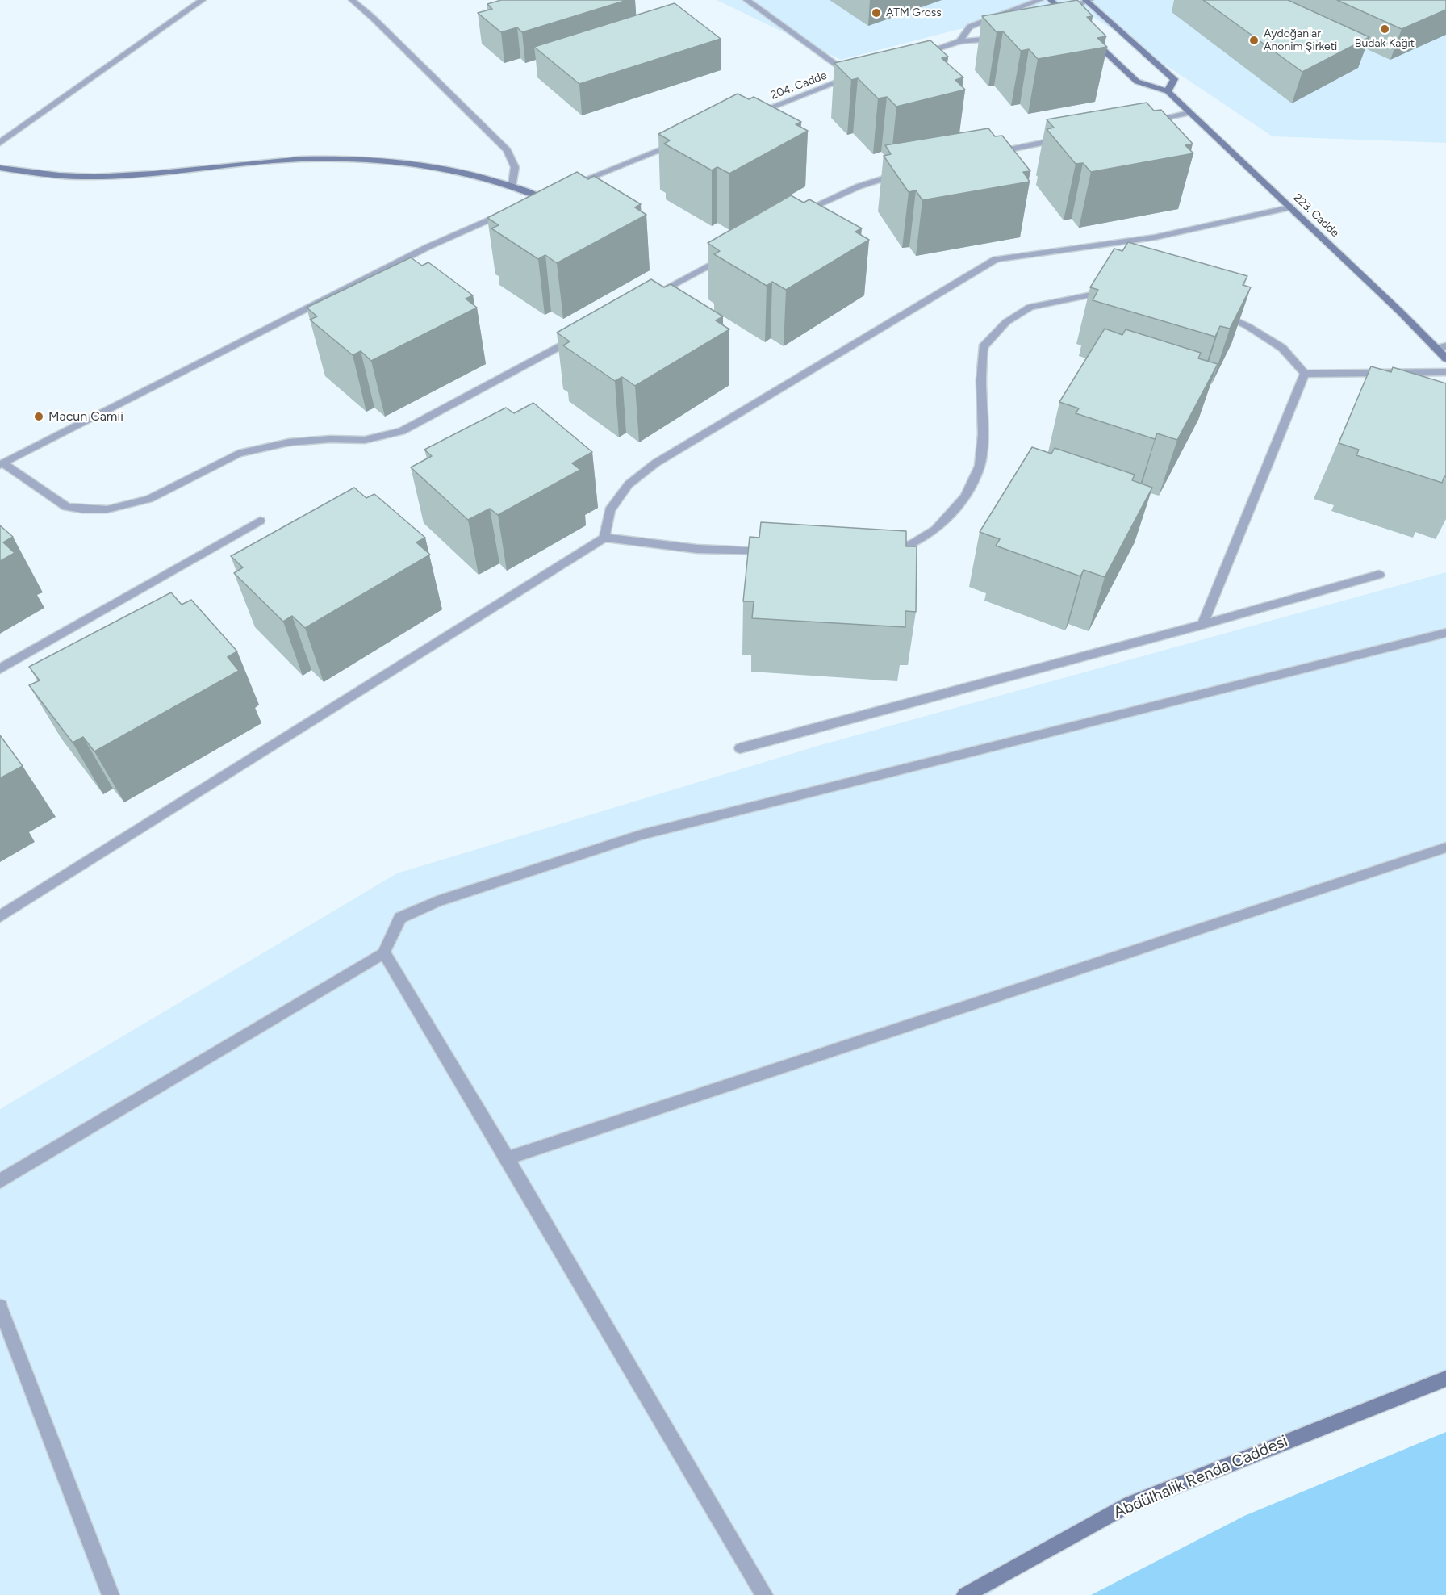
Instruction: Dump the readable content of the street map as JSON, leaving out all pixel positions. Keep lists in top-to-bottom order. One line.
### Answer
{"streets":{"main road":["223. Cadde","Abdülhalik Renda Caddesi"],"street":["204. Cadde"]},"places":["ATM Gross","Budak Kağıt","Aydoğanlar Anonim Şirketi","Macun Camii"]}
